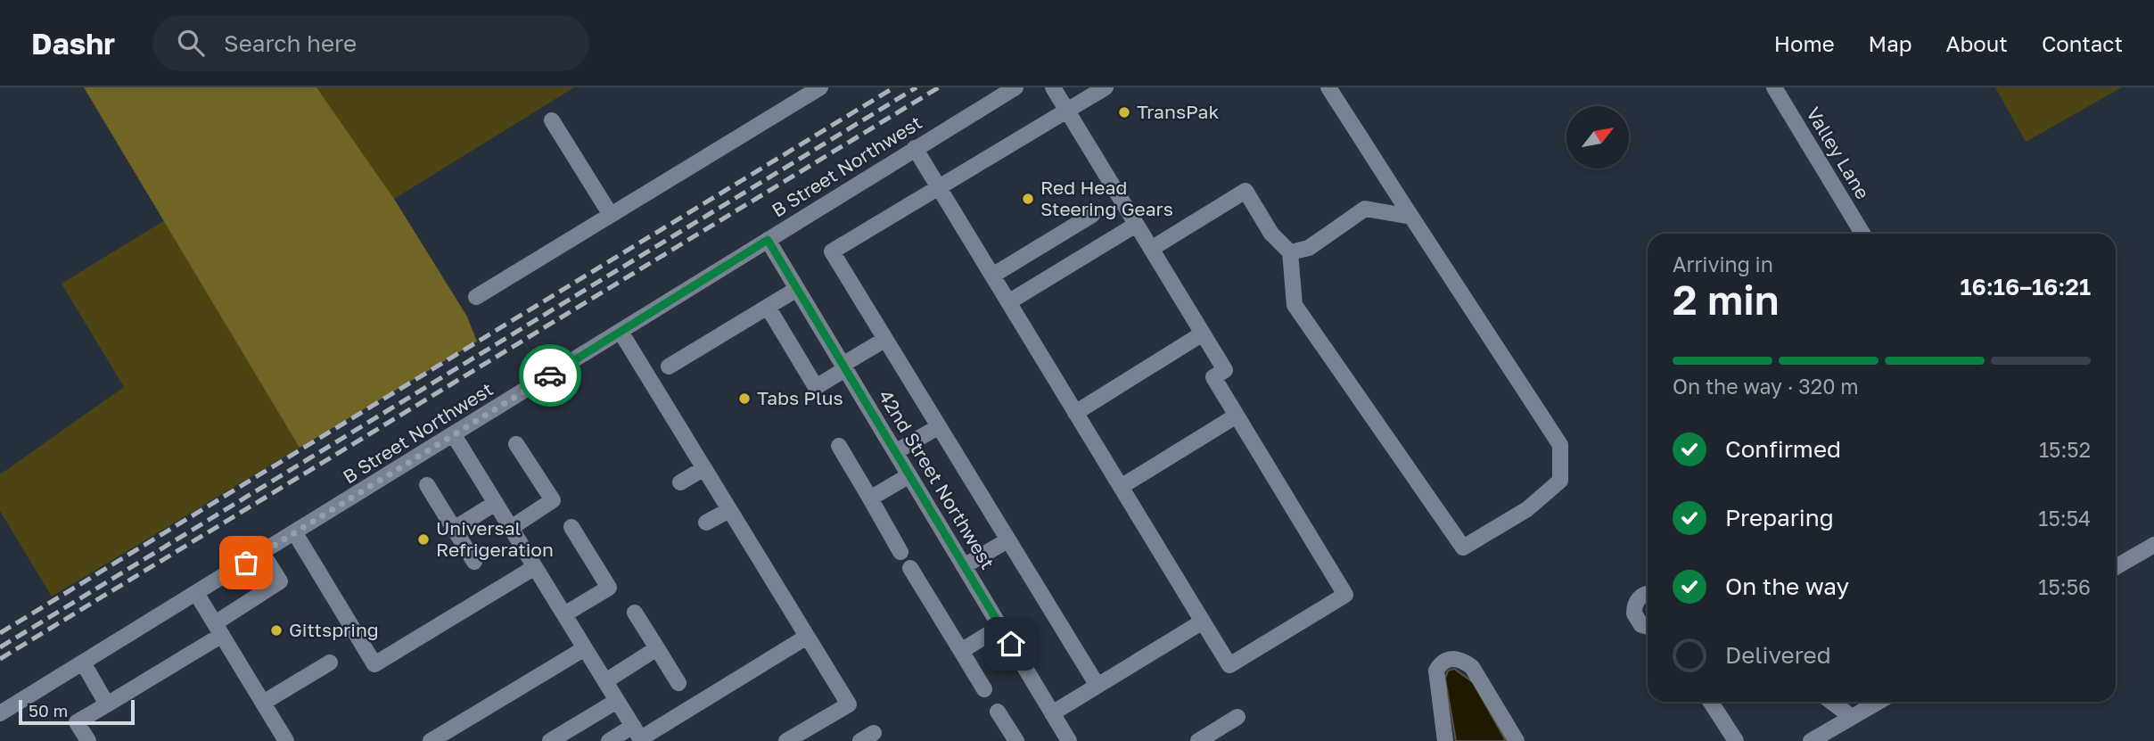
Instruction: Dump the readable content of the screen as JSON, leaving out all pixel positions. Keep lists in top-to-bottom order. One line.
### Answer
{"streets":{"street":["Valley Lane","B Street Northwest","42nd Street Northwest"]},"crossings":[["B Street Northwest","42nd Street Northwest"]],"places":["TransPak","Red Head Steering Gears","Tabs Plus","Universal Refrigeration","Gittspring"],"scale_bar":"50 m","north":"top right","page":{"header":"Dashr","search":"Search here","nav":["Home","Map","About","Contact"],"heading":["2 min","Arriving in","16:16–16:21"],"bar":"On the way · 320 m","list":[["Confirmed","15:52"],["Preparing","15:54"],["On the way","15:56"],"Delivered"],"scale":"50 m"}}
